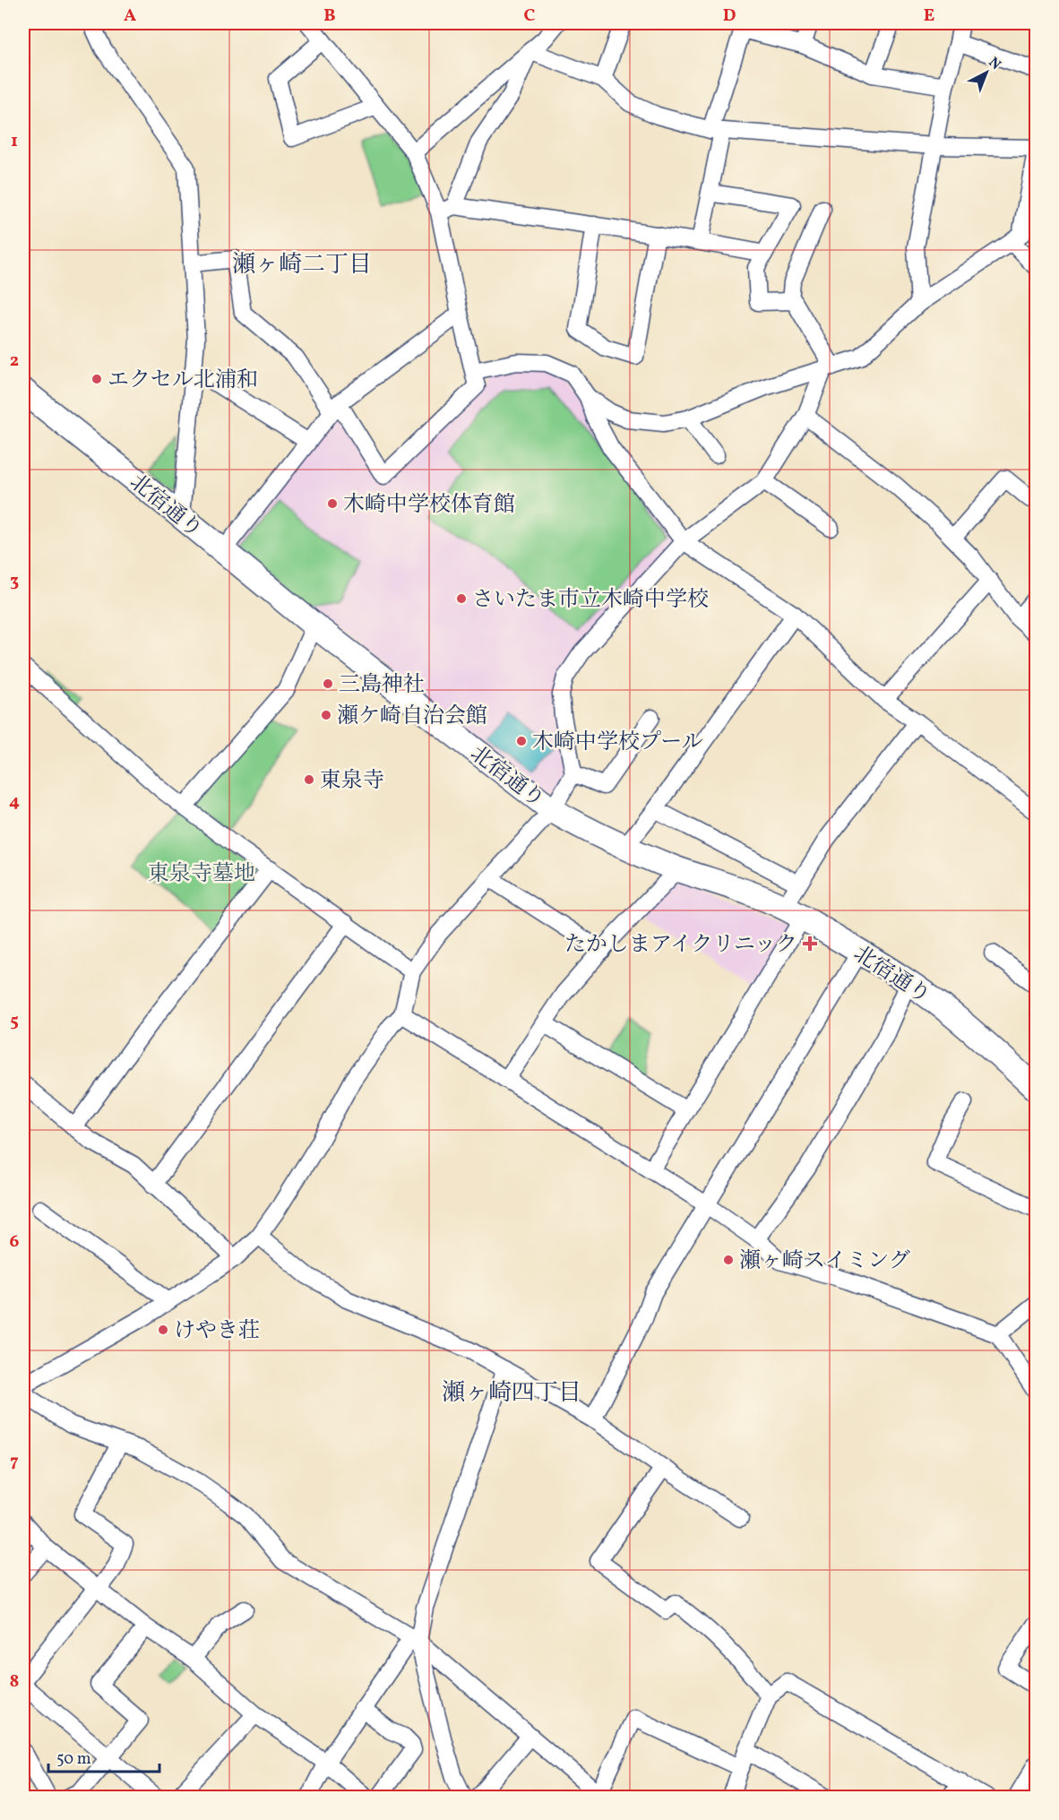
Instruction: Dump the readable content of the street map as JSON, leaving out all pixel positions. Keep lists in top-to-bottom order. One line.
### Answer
{"streets":{"street":["北宿通り"]},"districts":["瀬ヶ崎二丁目","瀬ヶ崎四丁目"],"parks":["東泉寺墓地"],"places":{"other":["エクセル北浦和","木崎中学校体育館","さいたま市立木崎中学校","三島神社","瀬ケ崎自治会館","木崎中学校プール","東泉寺","瀬ヶ崎スイミング","けやき荘"],"health":["たかしまアイクリニック"]},"scale_bar":"50 m","north":"top right","grid":{"columns":["A","B","C","D","E"],"rows":["1","2","3","4","5","6","7","8"]}}
